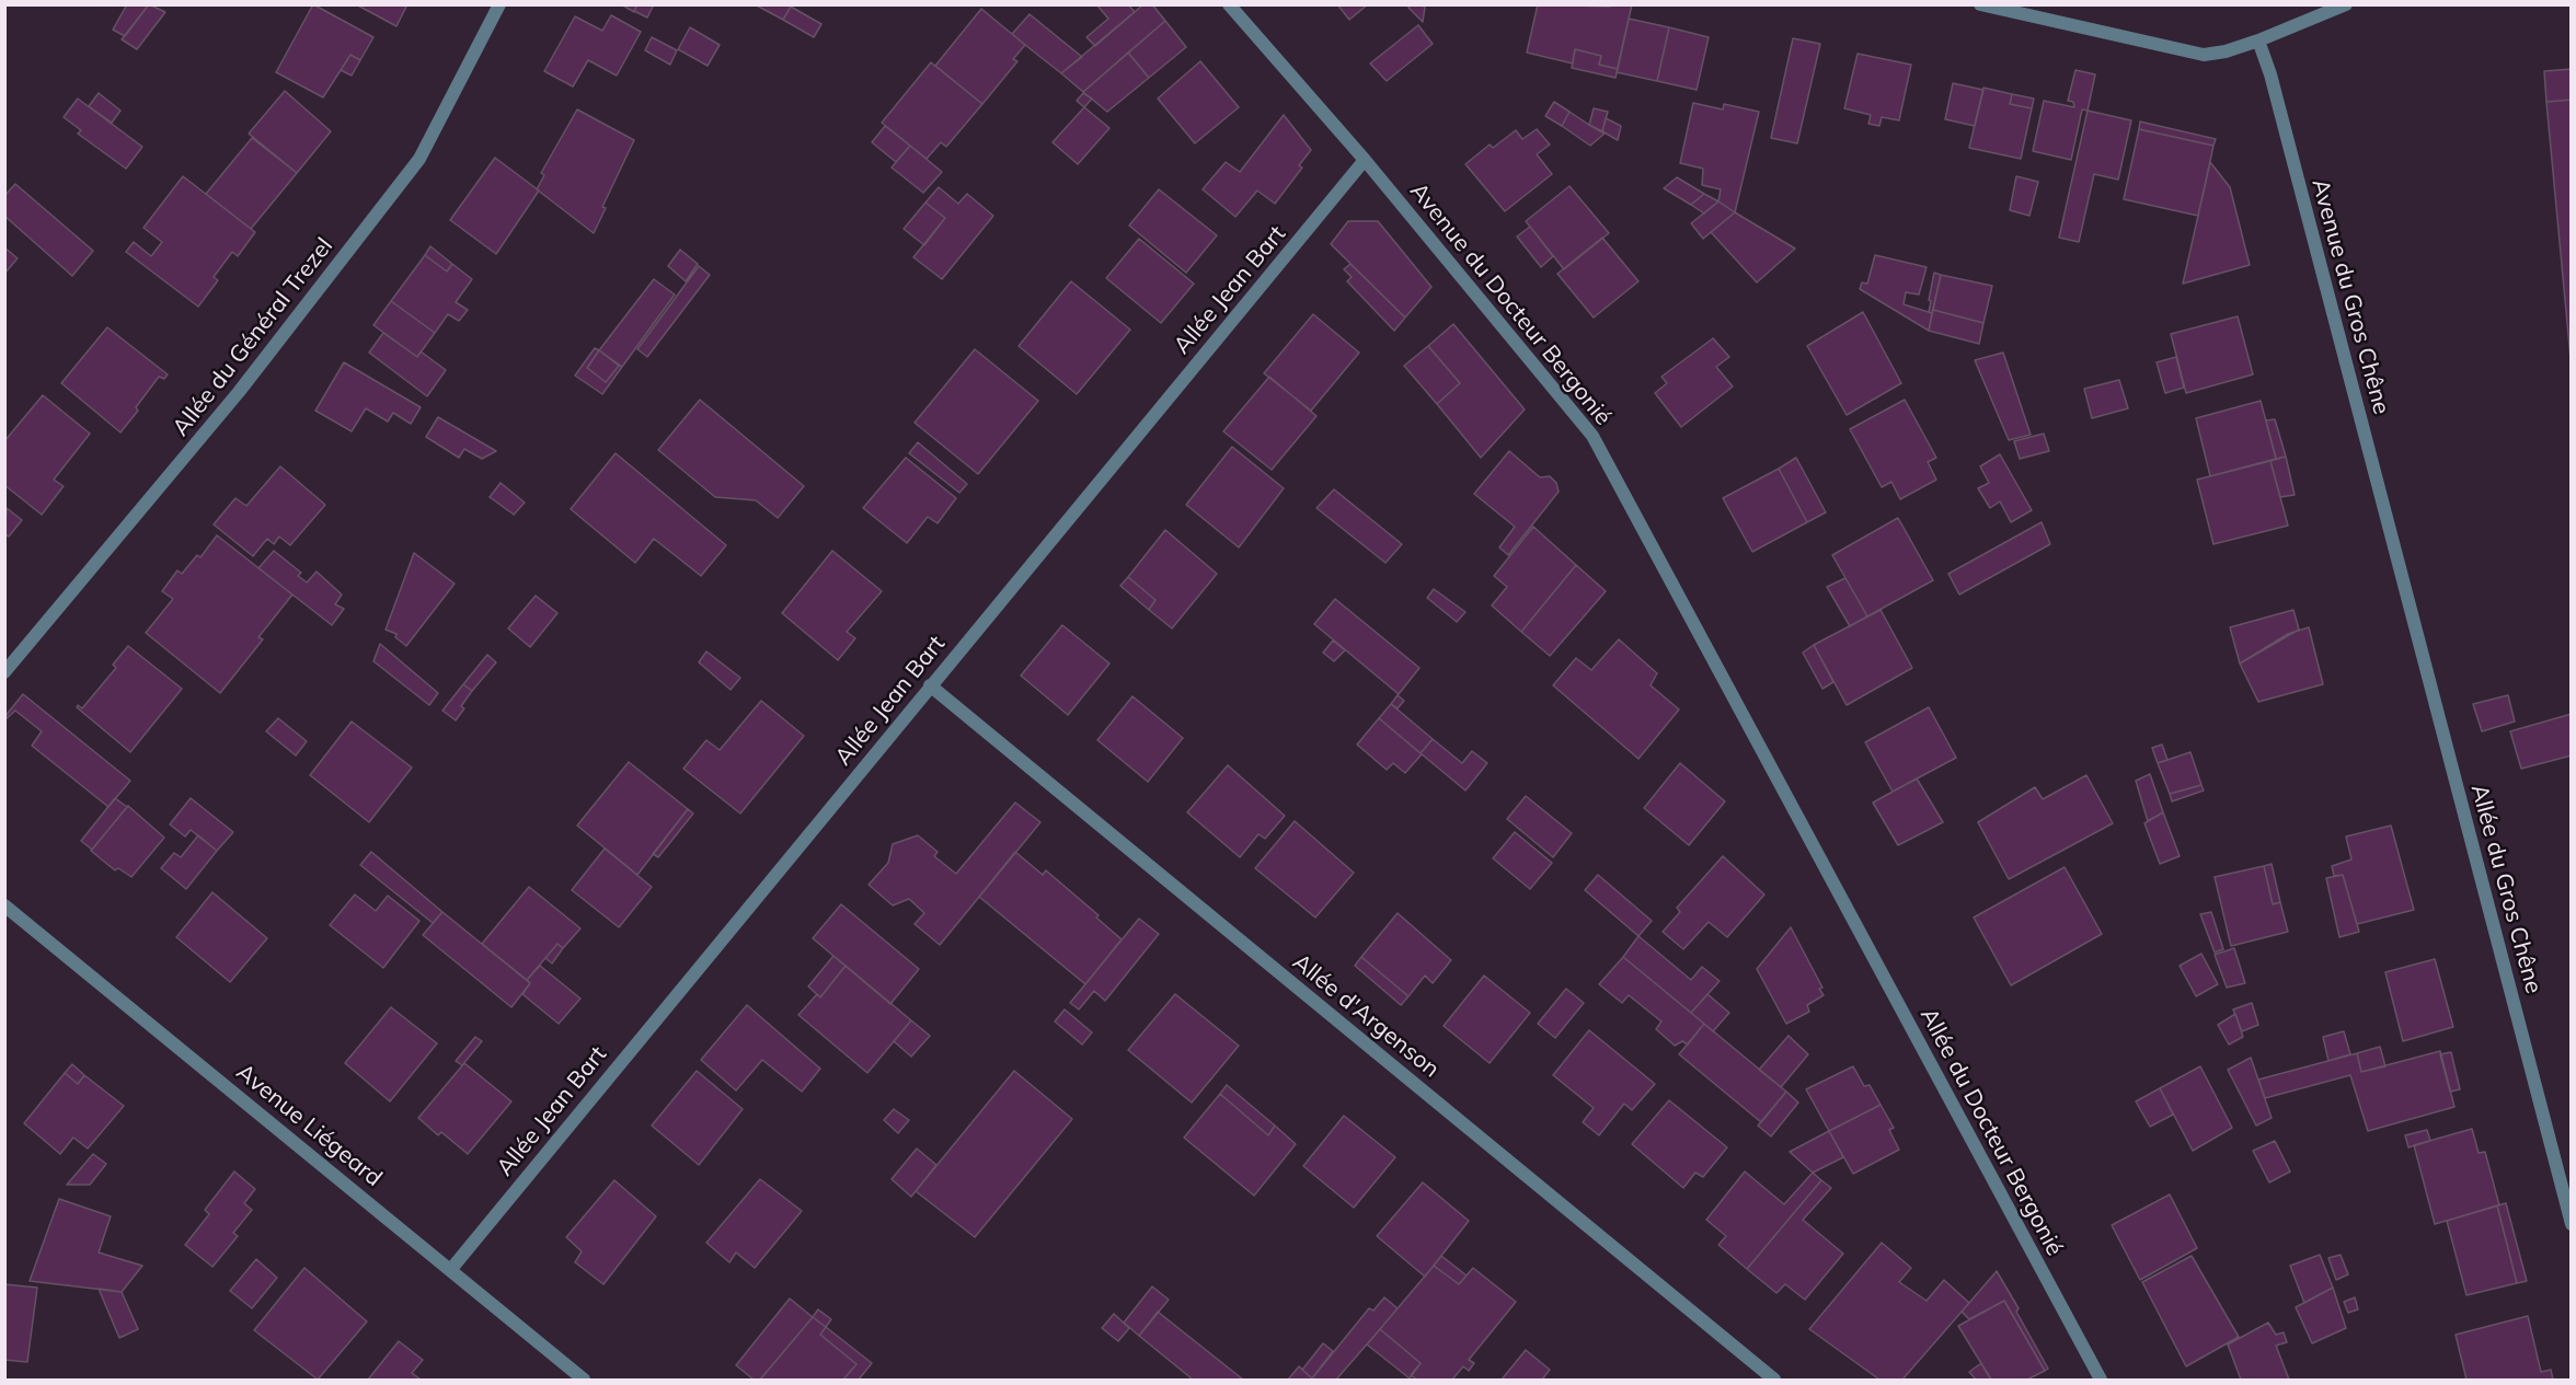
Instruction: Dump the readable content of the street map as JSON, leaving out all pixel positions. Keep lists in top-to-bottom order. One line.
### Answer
{"streets":{"street":["Allée Jean Bart","Avenue du Gros Chêne","Avenue du Docteur Bergonié","Allée du Général Trezel","Allée du Gros Chêne","Allée d'Argenson","Avenue Liégeard","Allée du Docteur Bergonié"]},"crossings":[["Allée Jean Bart","Avenue du Docteur Bergonié"],["Allée Jean Bart","Allée d'Argenson"],["Allée Jean Bart","Avenue Liégeard"],["Avenue du Gros Chêne","Allée du Gros Chêne"],["Avenue du Docteur Bergonié","Allée du Docteur Bergonié"]]}
